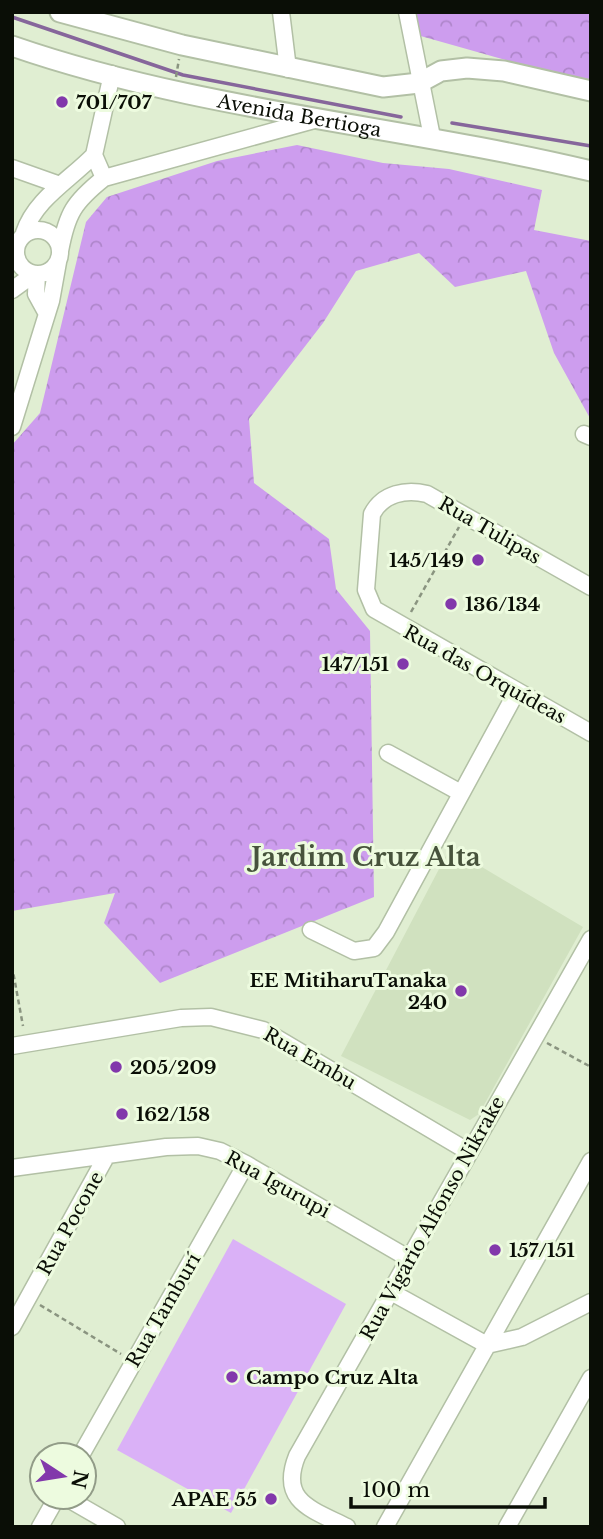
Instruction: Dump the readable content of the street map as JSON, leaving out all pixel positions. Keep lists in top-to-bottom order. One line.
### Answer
{"streets":{"street":["Avenida Bertioga","Rua Tulipas","Rua das Orquídeas","Rua Embu","Rua Igurupi","Rua Vigário Alfonso Nikrake","Rua Pocone","Rua Tamburí"]},"crossings":[["Rua Tulipas","Rua das Orquídeas"],["Rua Embu","Rua Vigário Alfonso Nikrake"],["Rua Igurupi","Rua Vigário Alfonso Nikrake"],["Rua Igurupi","Rua Pocone"],["Rua Igurupi","Rua Tamburí"]],"districts":["Jardim Cruz Alta"],"places":["701/707","145/149","136/134","147/151","EE MitiharuTanaka 240","205/209","162/158","157/151","Campo Cruz Alta","APAE 55"],"scale_bar":"100 m","north":"right"}
